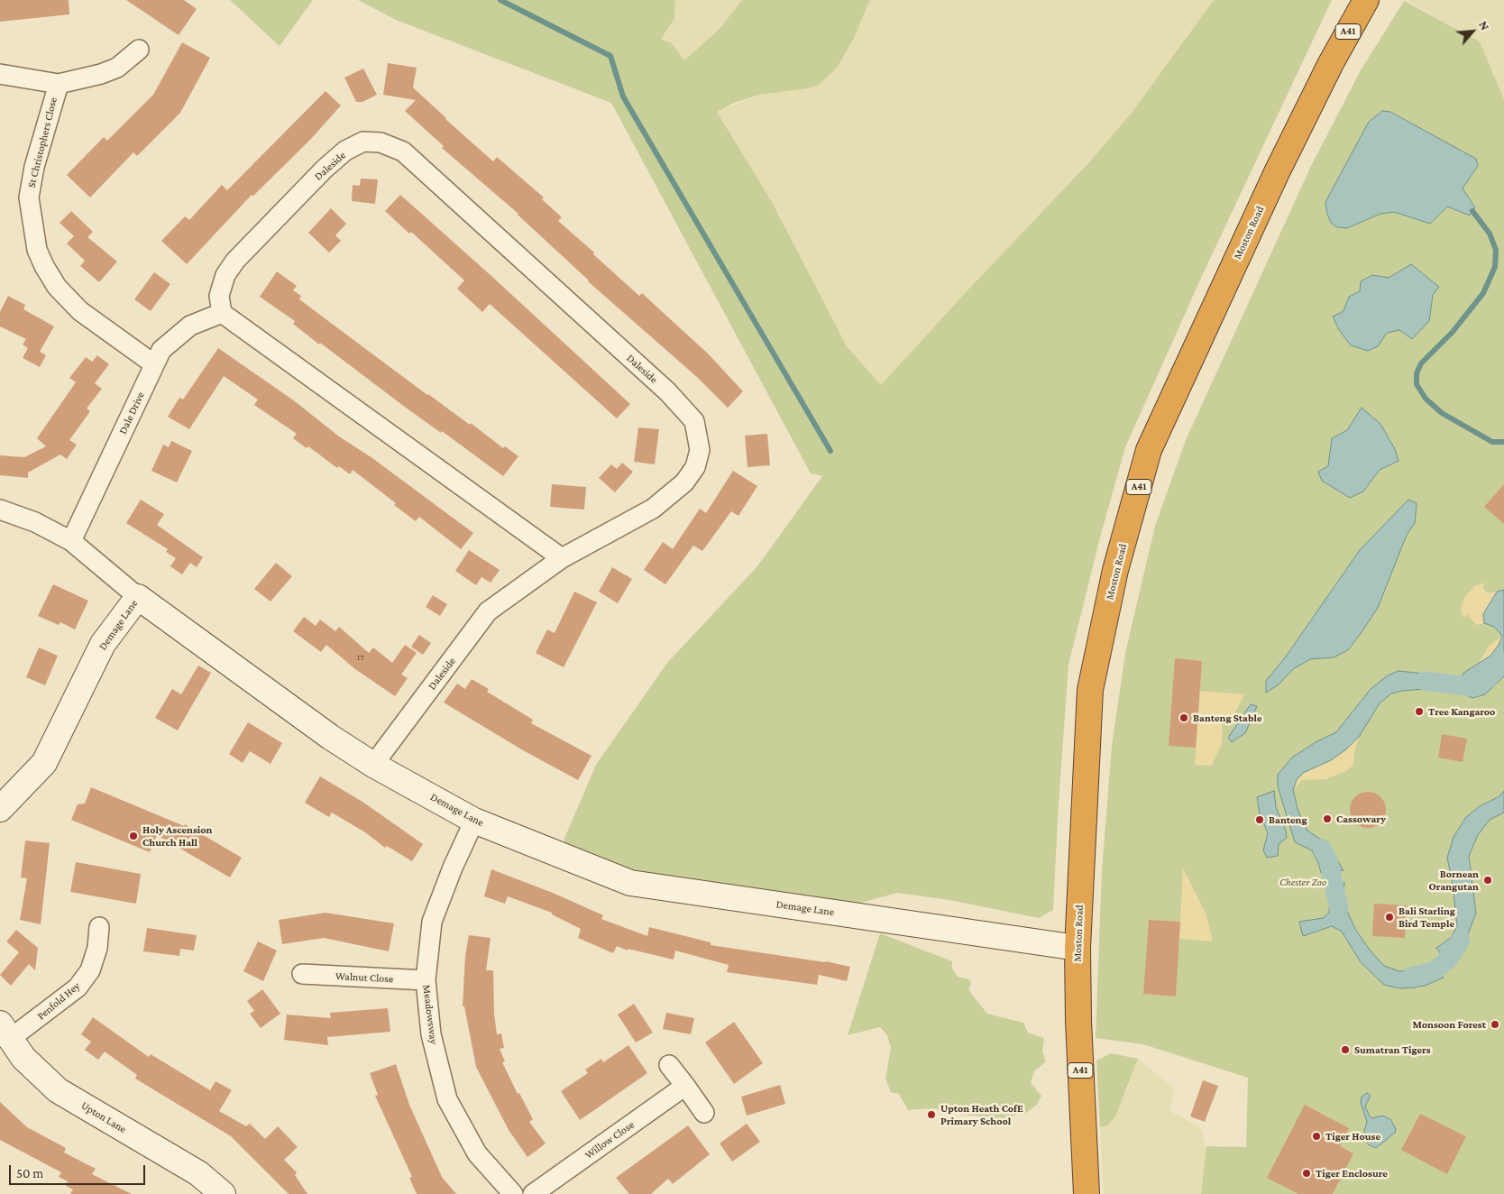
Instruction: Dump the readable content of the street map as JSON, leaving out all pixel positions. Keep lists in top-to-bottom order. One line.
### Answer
{"streets":{"highway":["A41","Moston Road"],"street":["St Christophers Close","Daleside","Dale Drive","Demage Lane","Walnut Close","Penfold Hey","Meadowsway","Upton Lane","Willow Close"]},"crossings":[["St Christophers Close","Dale Drive"],["Daleside","Dale Drive"],["Daleside","Demage Lane"],["Moston Road","Demage Lane"],["Demage Lane","Meadowsway"],["Walnut Close","Meadowsway"],["Penfold Hey","Upton Lane"]],"parks":["Chester Zoo"],"places":["Tree Kangaroo","Banteng Stable","Cassowary","Banteng","Holy Ascension Church Hall","Bornean Orangutan","Bali Starling Bird Temple","Monsoon Forest","Sumatran Tigers","Upton Heath CofE Primary School","Tiger House","Tiger Enclosure"],"house_numbers":["17"],"scale_bar":"50 m","north":"top right"}
